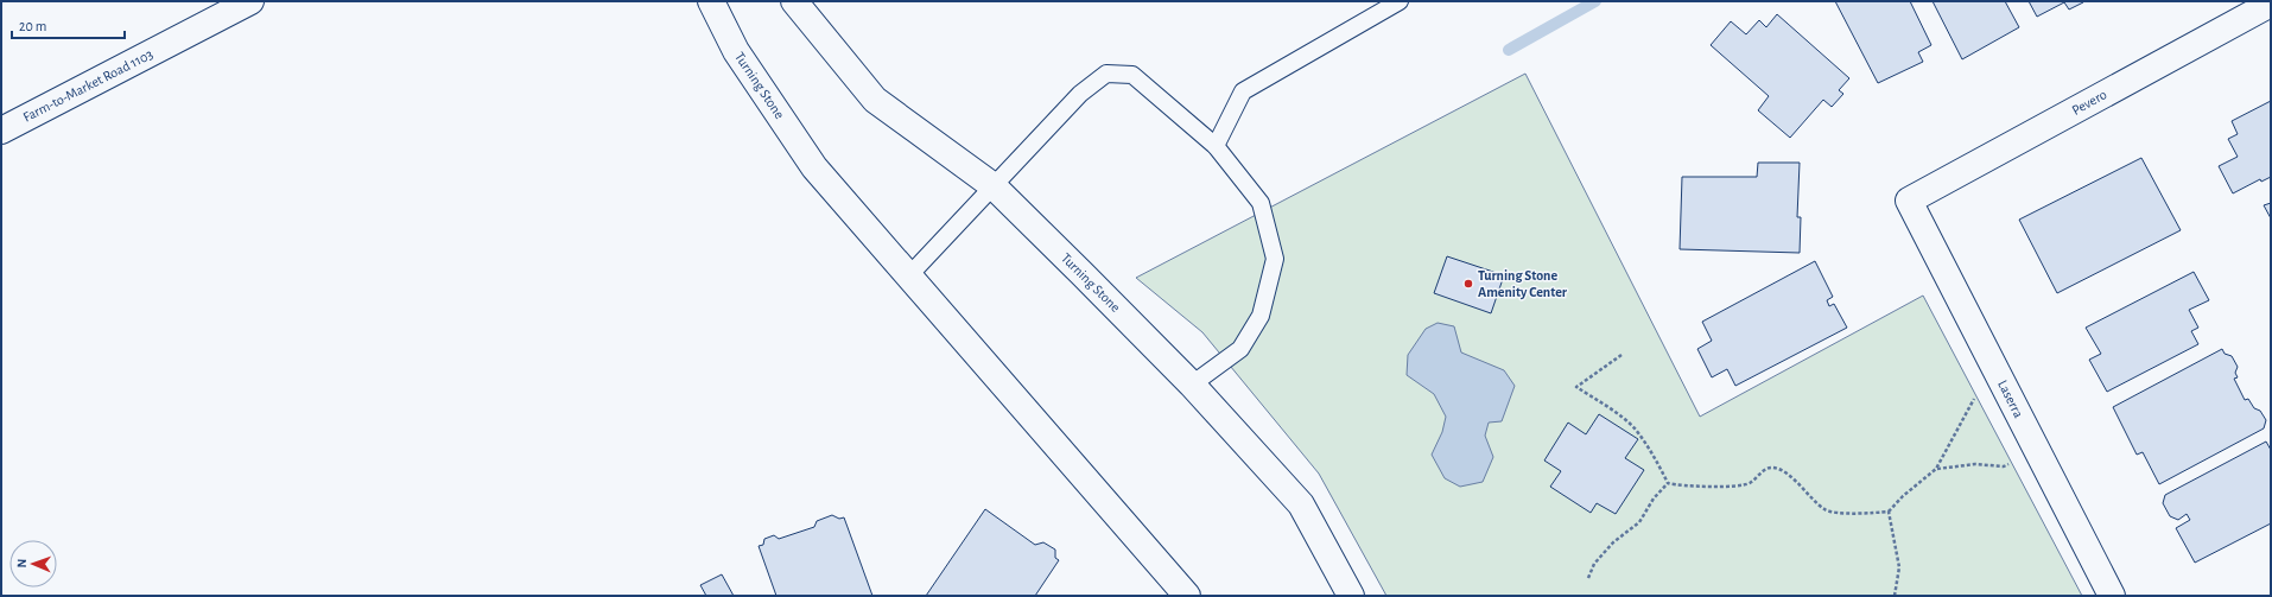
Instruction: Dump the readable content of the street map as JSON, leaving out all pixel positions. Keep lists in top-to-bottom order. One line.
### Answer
{"streets":{"street":["Farm-to-Market Road 1103","Turning Stone","Pevero","Laserra"]},"crossings":[["Pevero","Laserra"]],"places":["Turning Stone Amenity Center"],"scale_bar":"20 m","north":"left"}
